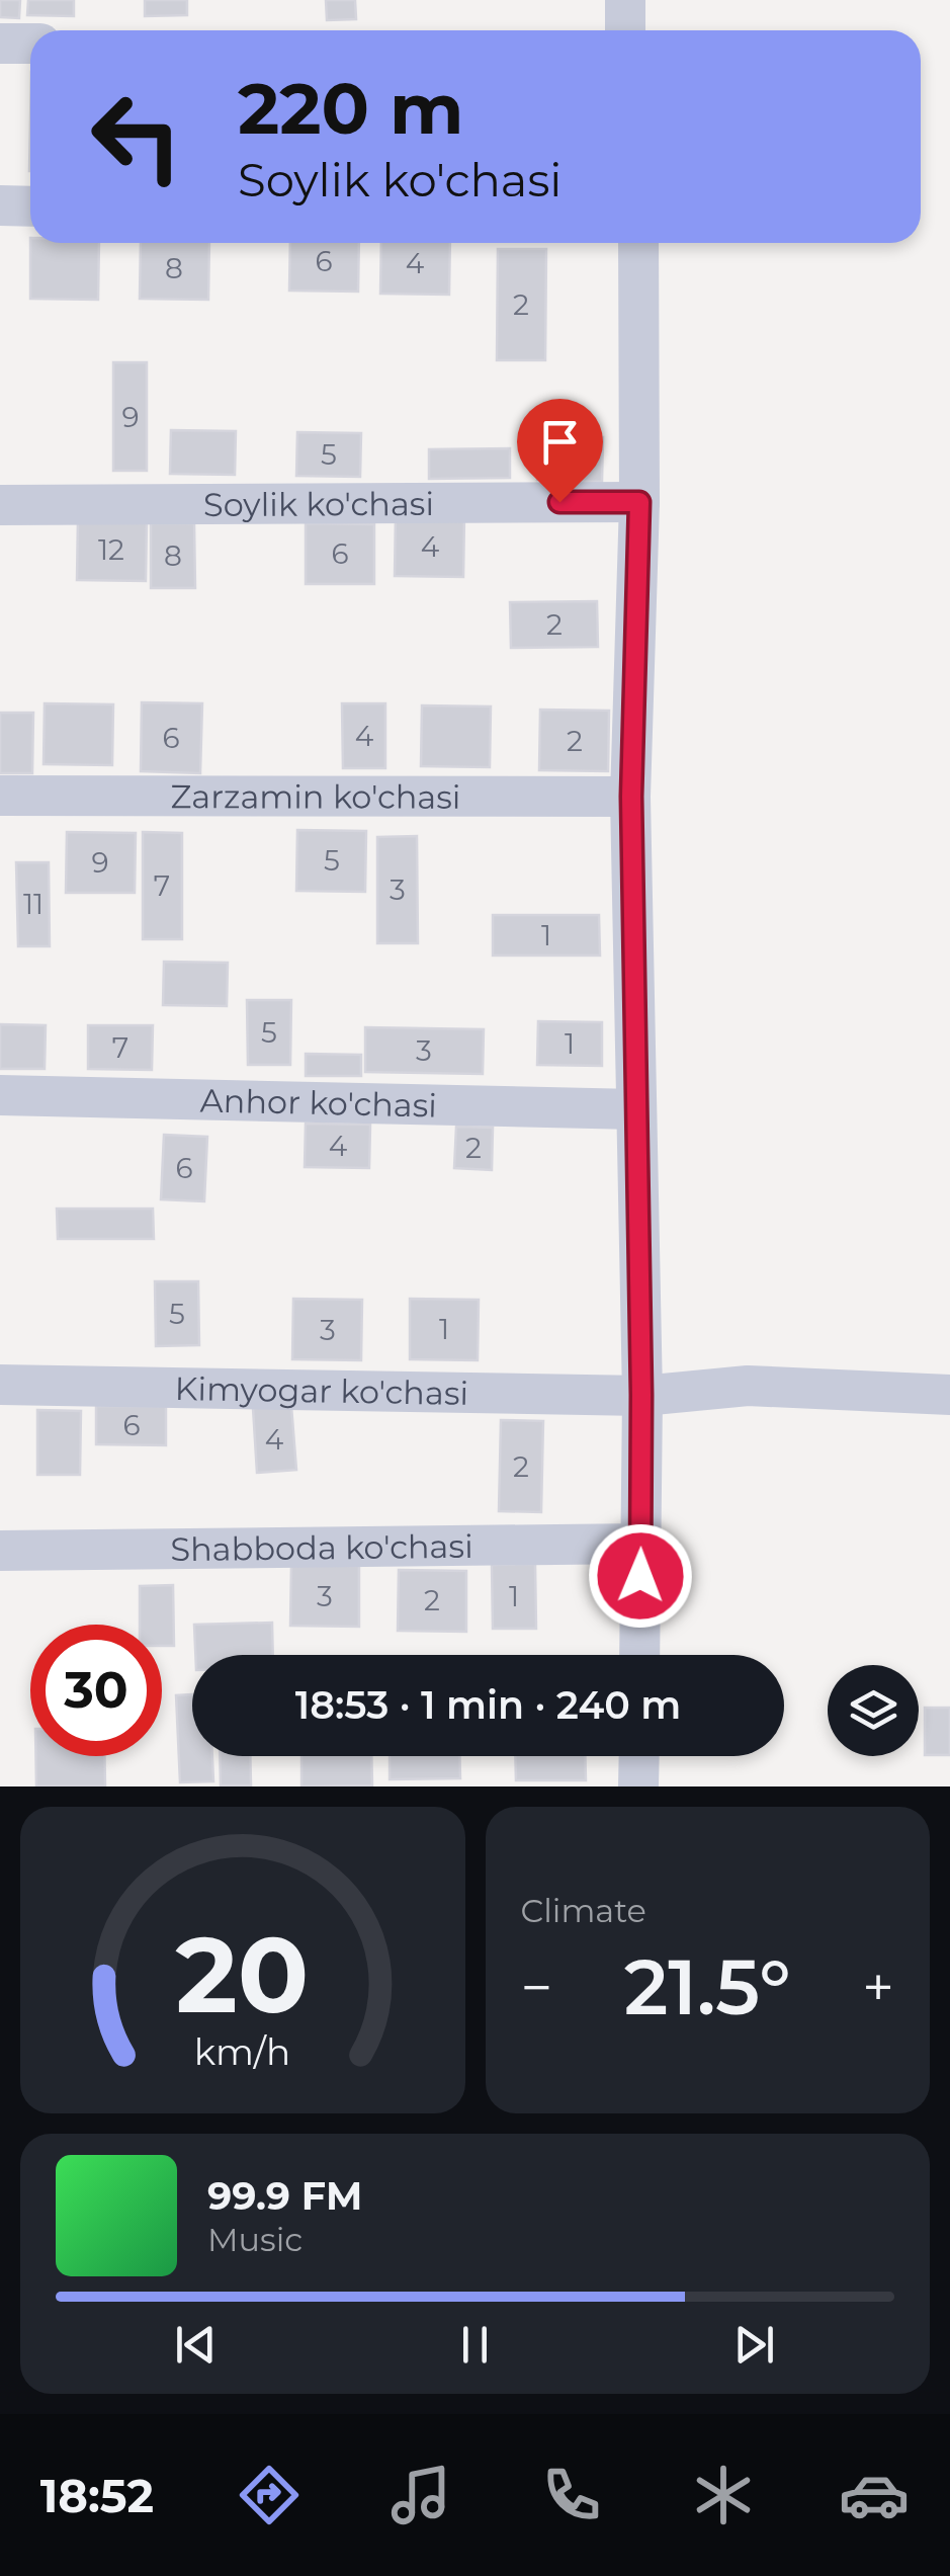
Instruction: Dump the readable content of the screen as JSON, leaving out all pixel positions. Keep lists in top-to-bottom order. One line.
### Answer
{"streets":{"street":["Soylik ko'chasi","Zarzamin ko'chasi","Anhor ko'chasi","Kimyogar ko'chasi","Shabboda ko'chasi"]},"house_numbers":["6","4","8","2","9","5","4","12","6","8","2","4","6","2","5","9","7","3","11","1","5","1","7","3","4","2","6","5","1","3","6","4","2","3","1","2"],"page":{"turn":["220 m","Soylik ko'chasi"],"limit":"30","trip":"18:53 · 1 min · 240 m","tile":"Climate","heat":["−","21.5°","+"],"song":["99.9 FM","Music"],"tabs":"18:52","gauge":["20","km/h"]}}
